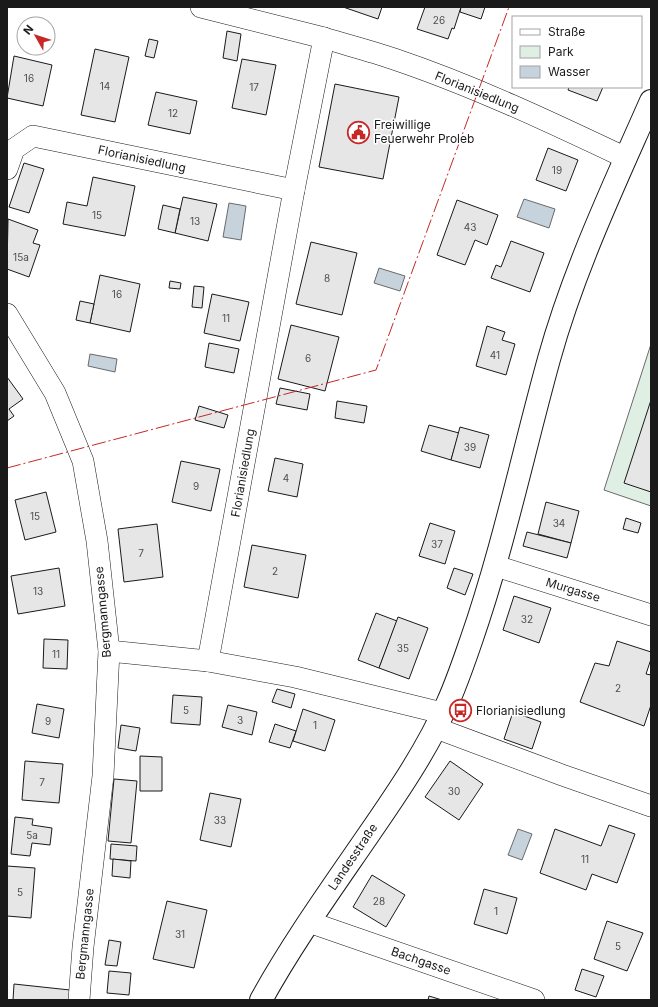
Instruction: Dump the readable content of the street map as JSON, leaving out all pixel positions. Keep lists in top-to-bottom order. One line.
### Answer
{"streets":{"main road":["Landesstraße"],"street":["Florianisiedlung","Murgasse","Bergmanngasse","Bachgasse"]},"crossings":[["Florianisiedlung","Landesstraße"],["Murgasse","Landesstraße"],["Landesstraße","Bachgasse"]],"places":{"public building":["Freiwillige Feuerwehr Proleb"],"bus stop":["Florianisiedlung"]},"house_numbers":["26","16","14","17","12","19","15","13","43","15a","8","16","11","41","6","39","4","9","15","34","37","7","2","13","32","35","11","2","5","3","9","1","7","30","33","5a","11","5","28","1","31","5"],"legend":["Straße","Park","Wasser"],"north":"top left"}
